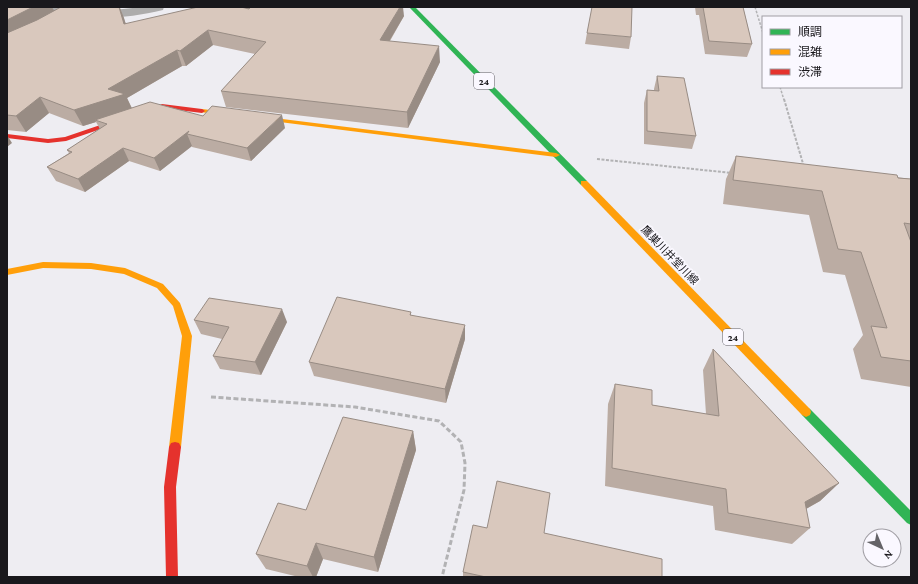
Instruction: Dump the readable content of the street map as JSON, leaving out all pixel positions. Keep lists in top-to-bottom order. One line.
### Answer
{"streets":{"street":["24","鷹巣川井堂川線"]},"legend":["順調","混雑","渋滞"],"north":"bottom right"}
